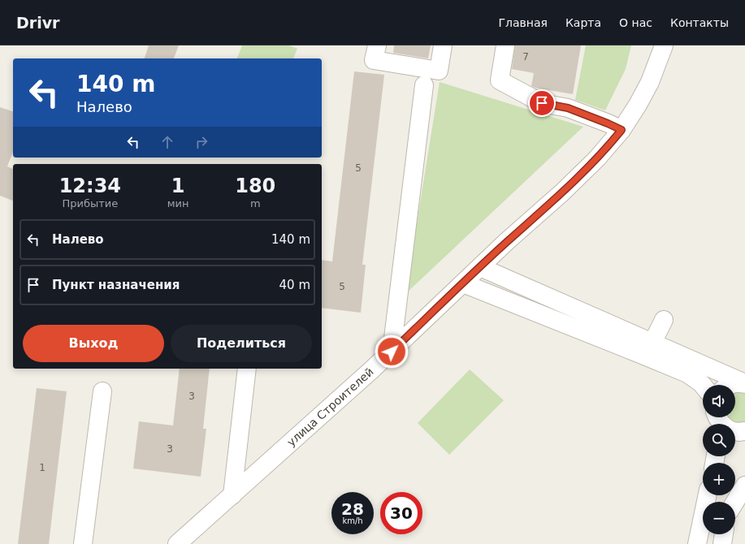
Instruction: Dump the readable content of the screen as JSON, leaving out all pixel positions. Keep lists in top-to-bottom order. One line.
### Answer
{"streets":{"street":["улица Строителей"]},"house_numbers":["7","5","5","3","3","1"],"page":{"header":"Drivr","nav":["Главная","Карта","О нас","Контакты"],"turn":["140 m","Налево"],"eta":["12:34","Прибытие","1","мин","180","m"],"list":[{"name":"Налево","value":"140 m"},{"name":"Пункт назначения","value":"40 m"}],"buttons":["Выход","Поделиться"],"map_buttons":["+","−"],"speed":"28 km/h","limit":"30"}}
